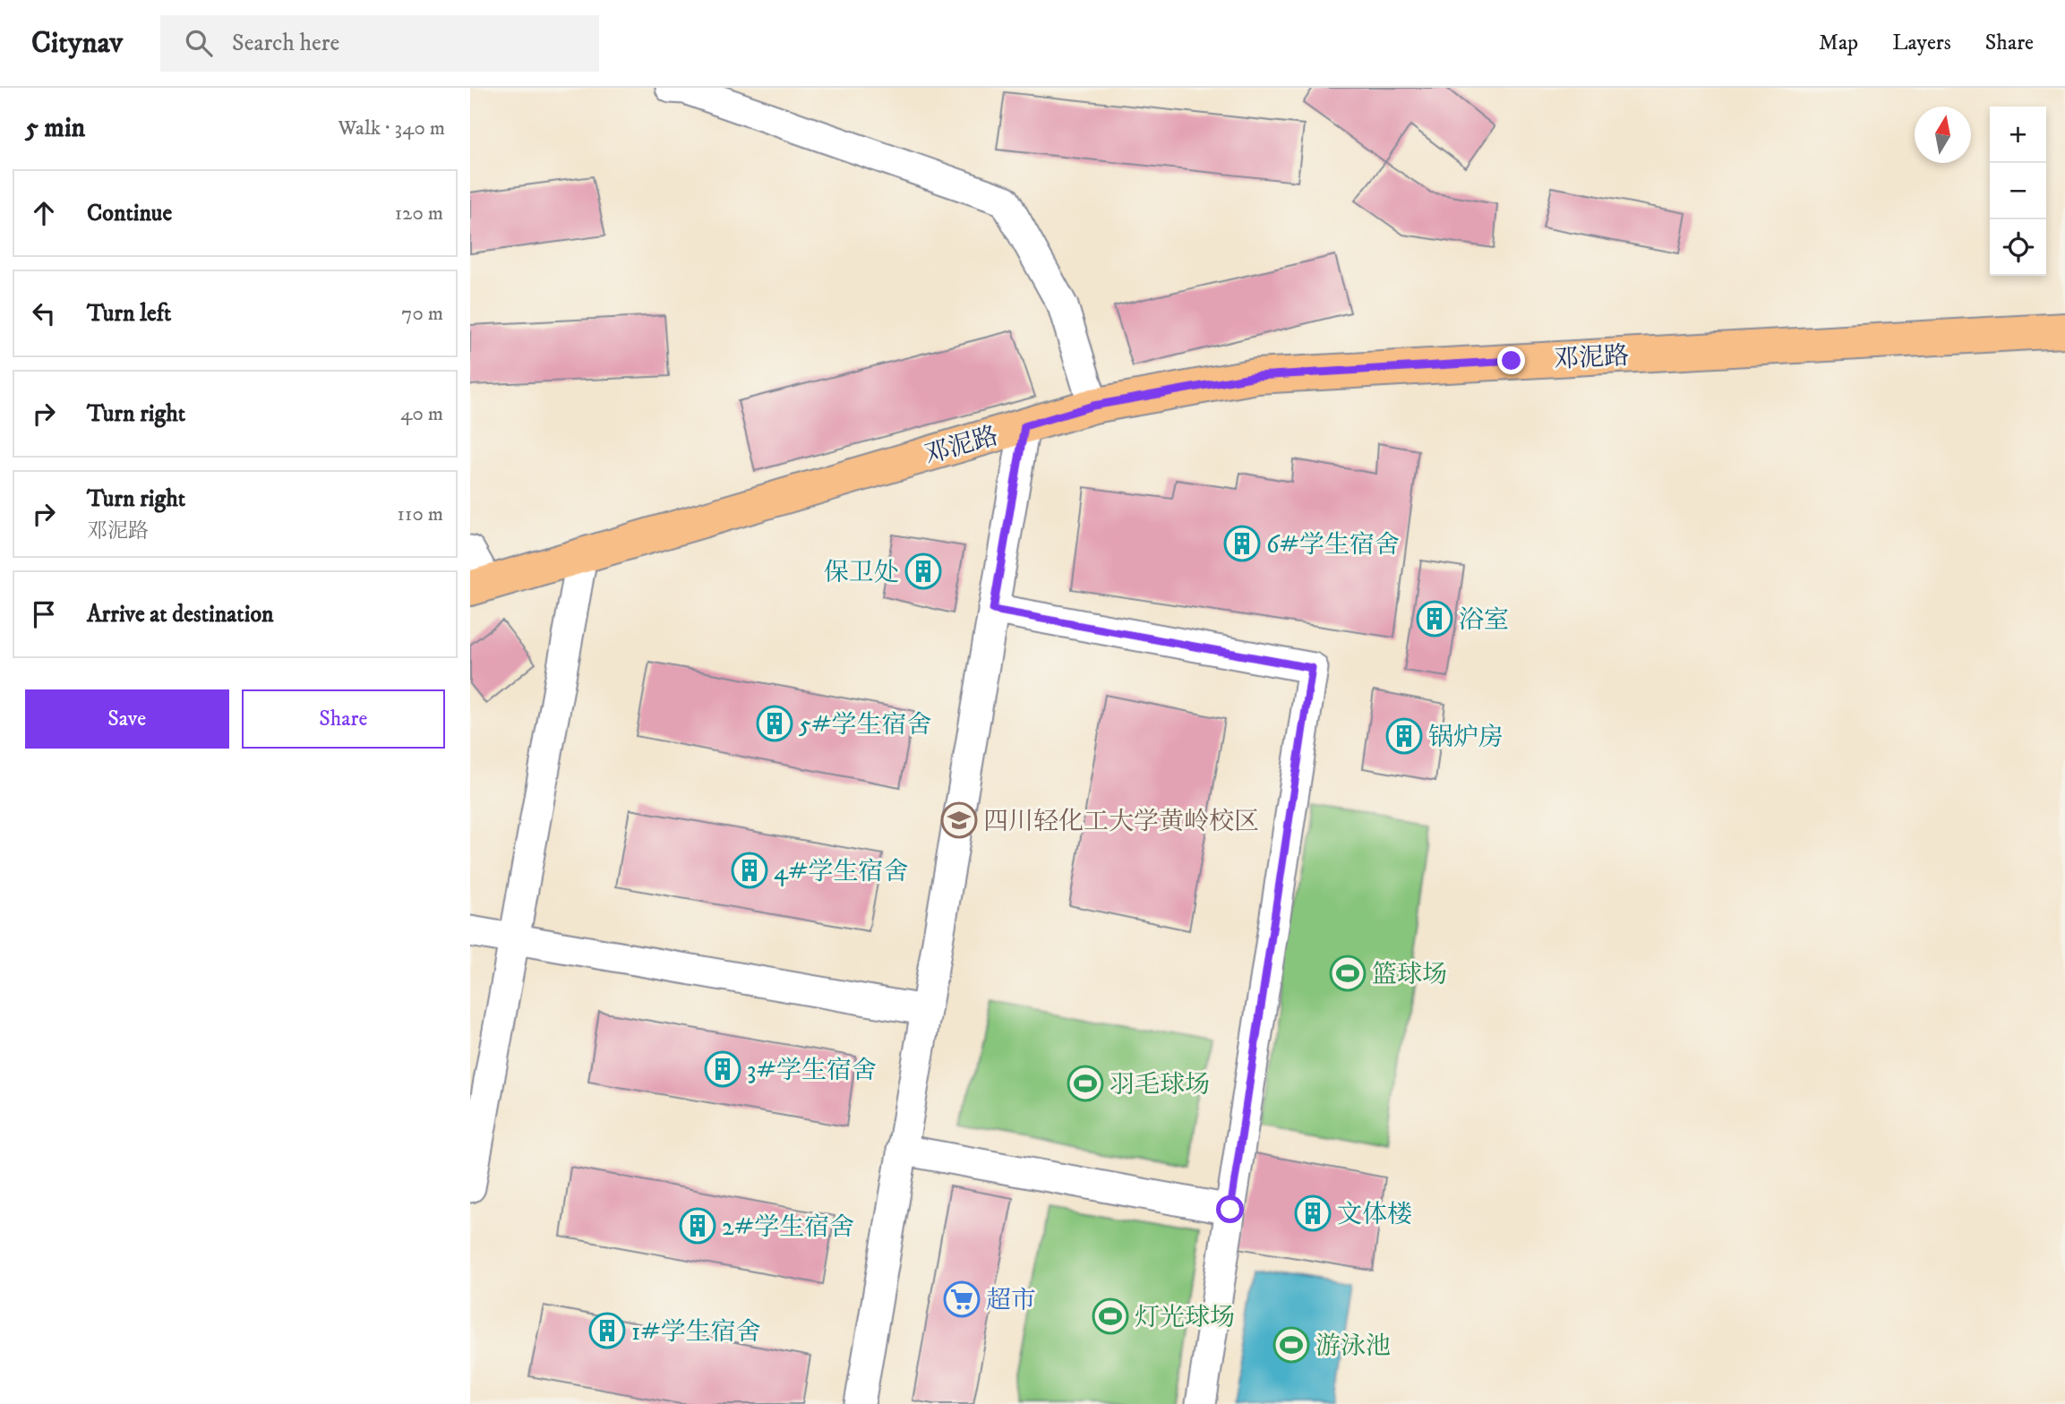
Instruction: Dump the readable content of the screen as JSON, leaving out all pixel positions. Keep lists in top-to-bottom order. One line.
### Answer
{"streets":{"main road":["邓泥路"]},"places":{"building":["6#学生宿舍","保卫处","浴室","5#学生宿舍","锅炉房","4#学生宿舍","3#学生宿舍","文体楼","2#学生宿舍","1#学生宿舍"],"school or university":["四川轻化工大学黄岭校区"],"sports":["篮球场","羽毛球场","灯光球场","游泳池"],"supermarket":["超市"]},"north":"top","page":{"header":"Citynav","search":"Search here","nav":["Map","Layers","Share"],"heading":["5 min","Walk · 340 m"],"map_buttons":["+","−"],"list":[["Continue","120 m"],["Turn left","70 m"],["Turn right","40 m"],["Turn right","邓泥路","110 m"],"Arrive at destination"],"buttons":["Save","Share"]}}
